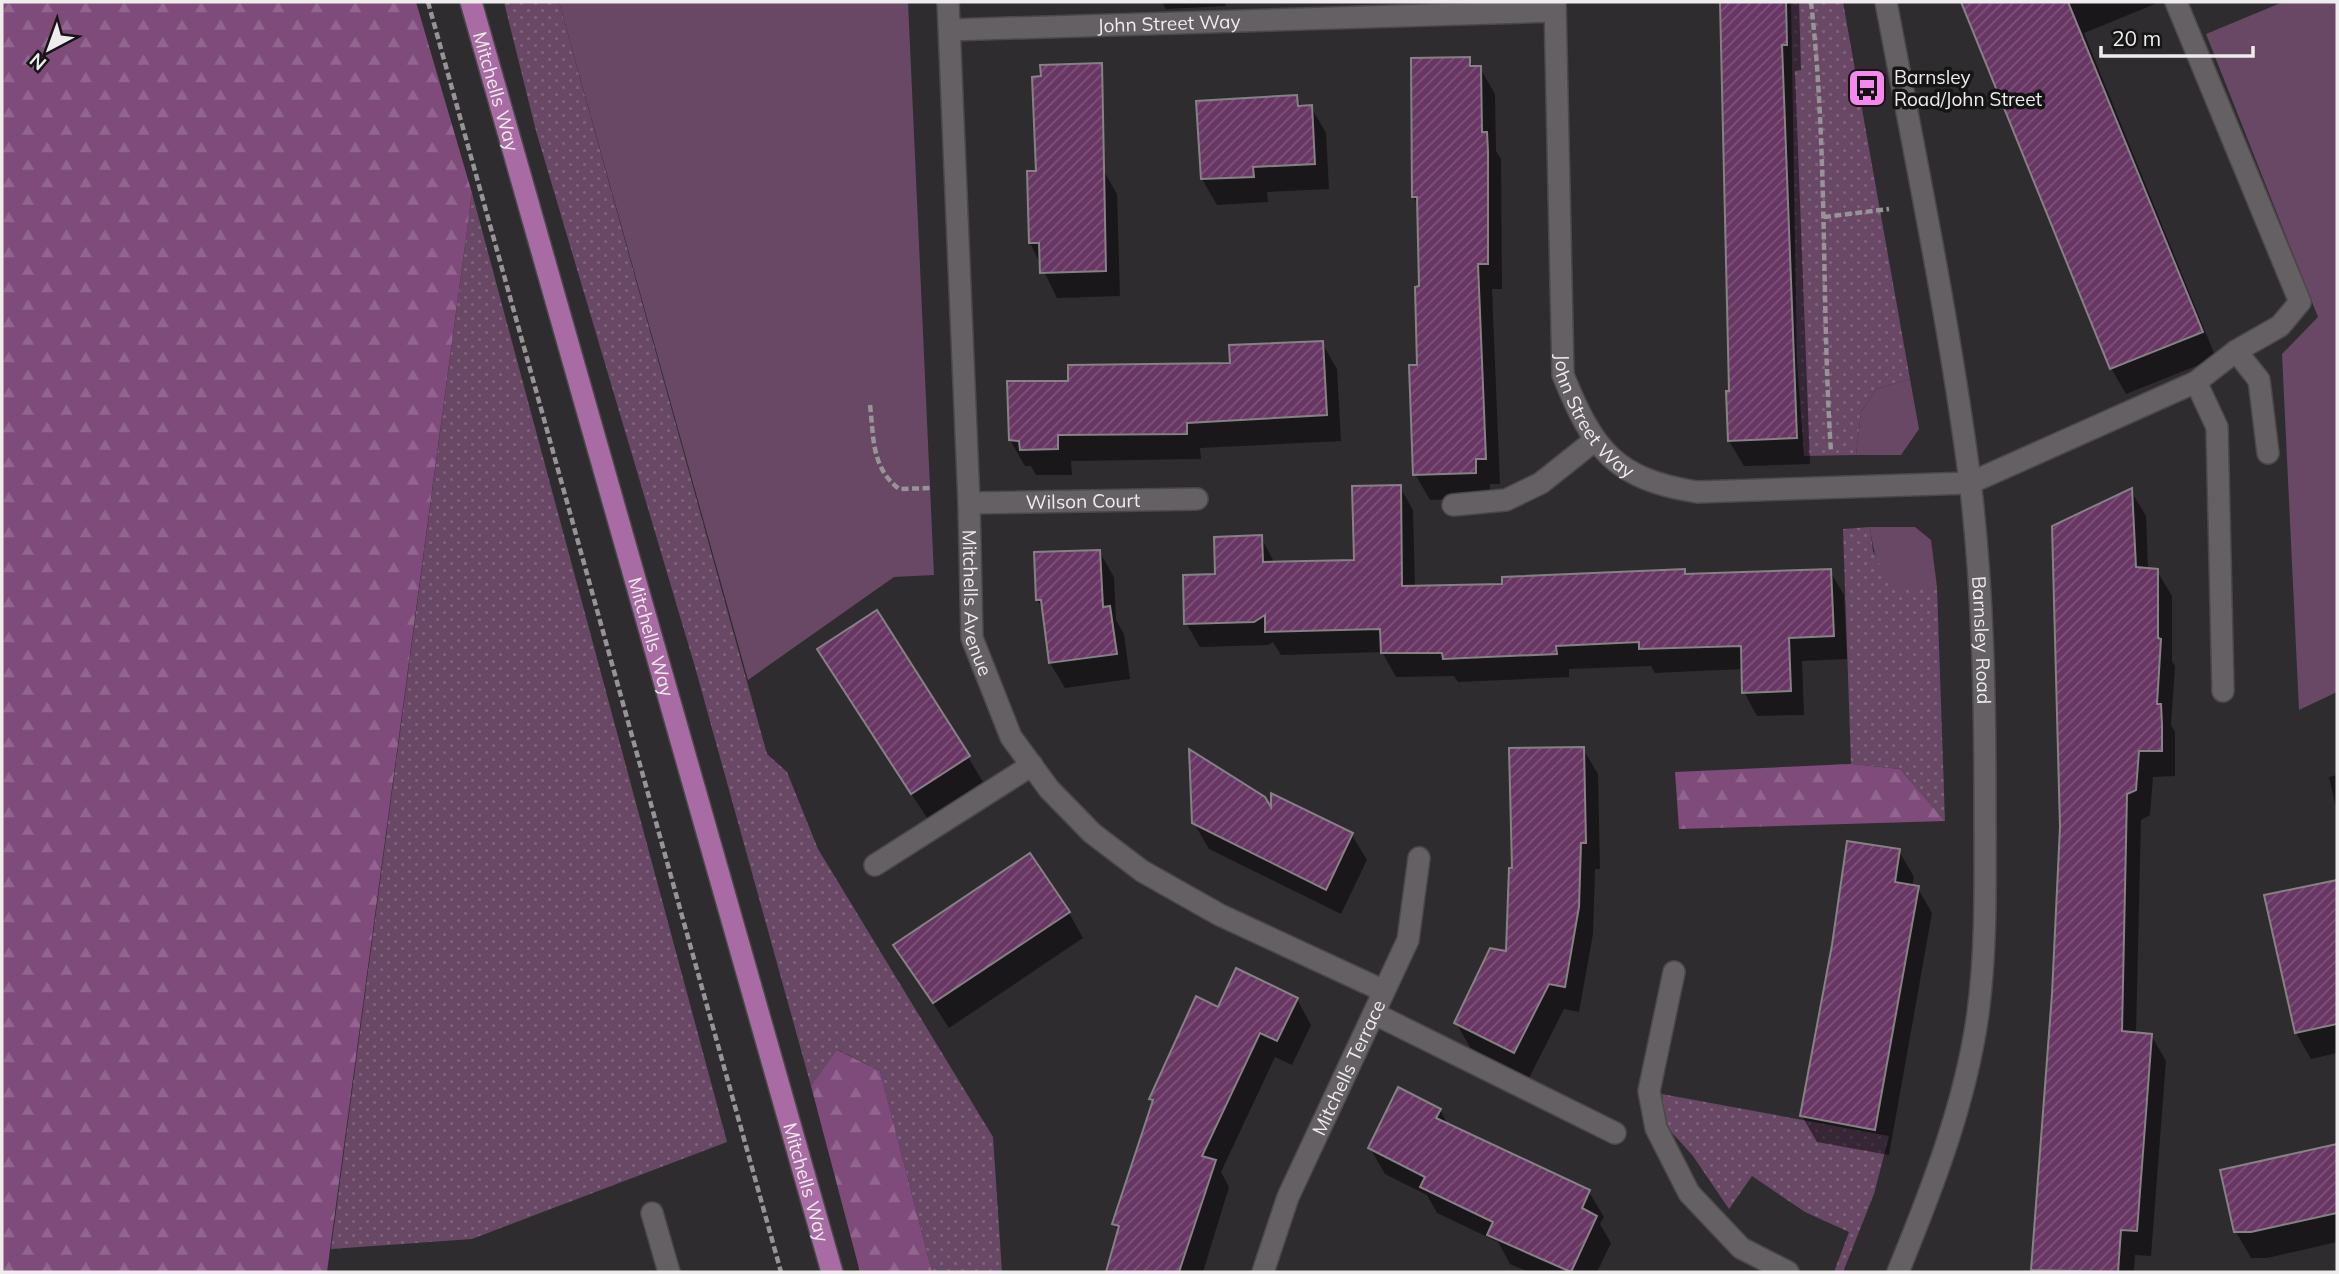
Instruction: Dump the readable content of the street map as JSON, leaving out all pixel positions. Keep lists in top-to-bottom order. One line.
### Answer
{"streets":{"main road":["Mitchells Way"],"street":["John Street Way","Wilson Court","Mitchells Avenue","Barnsley Road","Mitchells Terrace"]},"crossings":[["John Street Way","Mitchells Avenue"],["John Street Way","Barnsley Road"],["Wilson Court","Mitchells Avenue"],["Mitchells Avenue","Mitchells Terrace"]],"places":{"bus stop":["Barnsley Road/John Street"]},"scale_bar":"20 m","north":"bottom left"}
